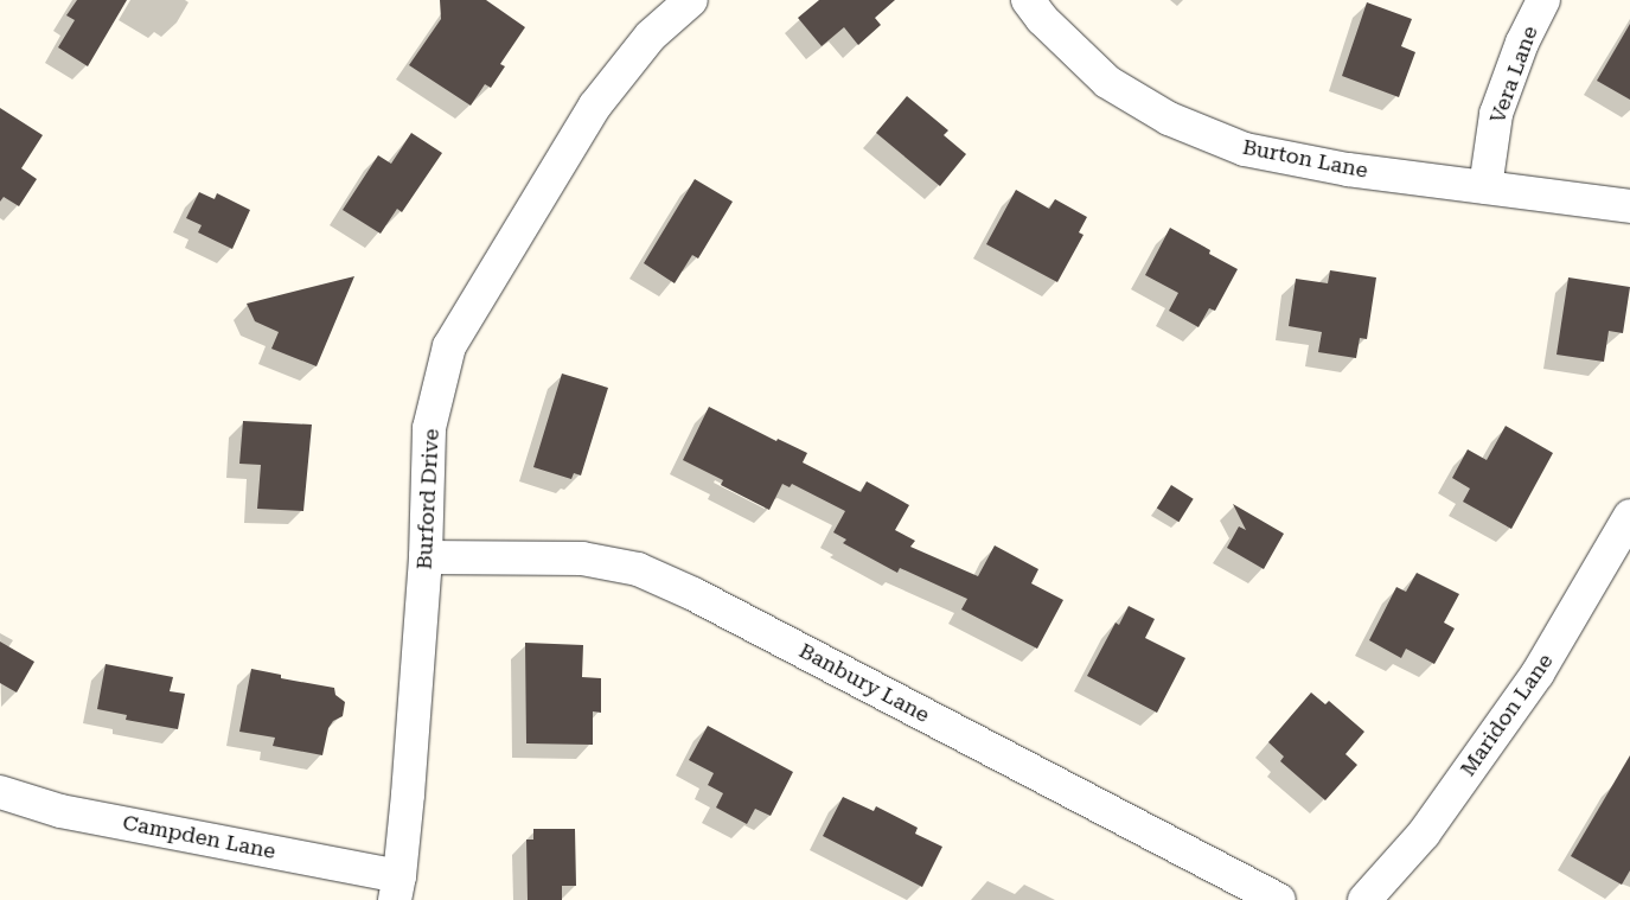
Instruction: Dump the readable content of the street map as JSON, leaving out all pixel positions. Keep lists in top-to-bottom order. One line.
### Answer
{"streets":{"street":["Vera Lane","Burton Lane","Burford Drive","Banbury Lane","Maridon Lane","Campden Lane"]},"crossings":[["Vera Lane","Burton Lane"],["Burford Drive","Banbury Lane"],["Burford Drive","Campden Lane"]]}
